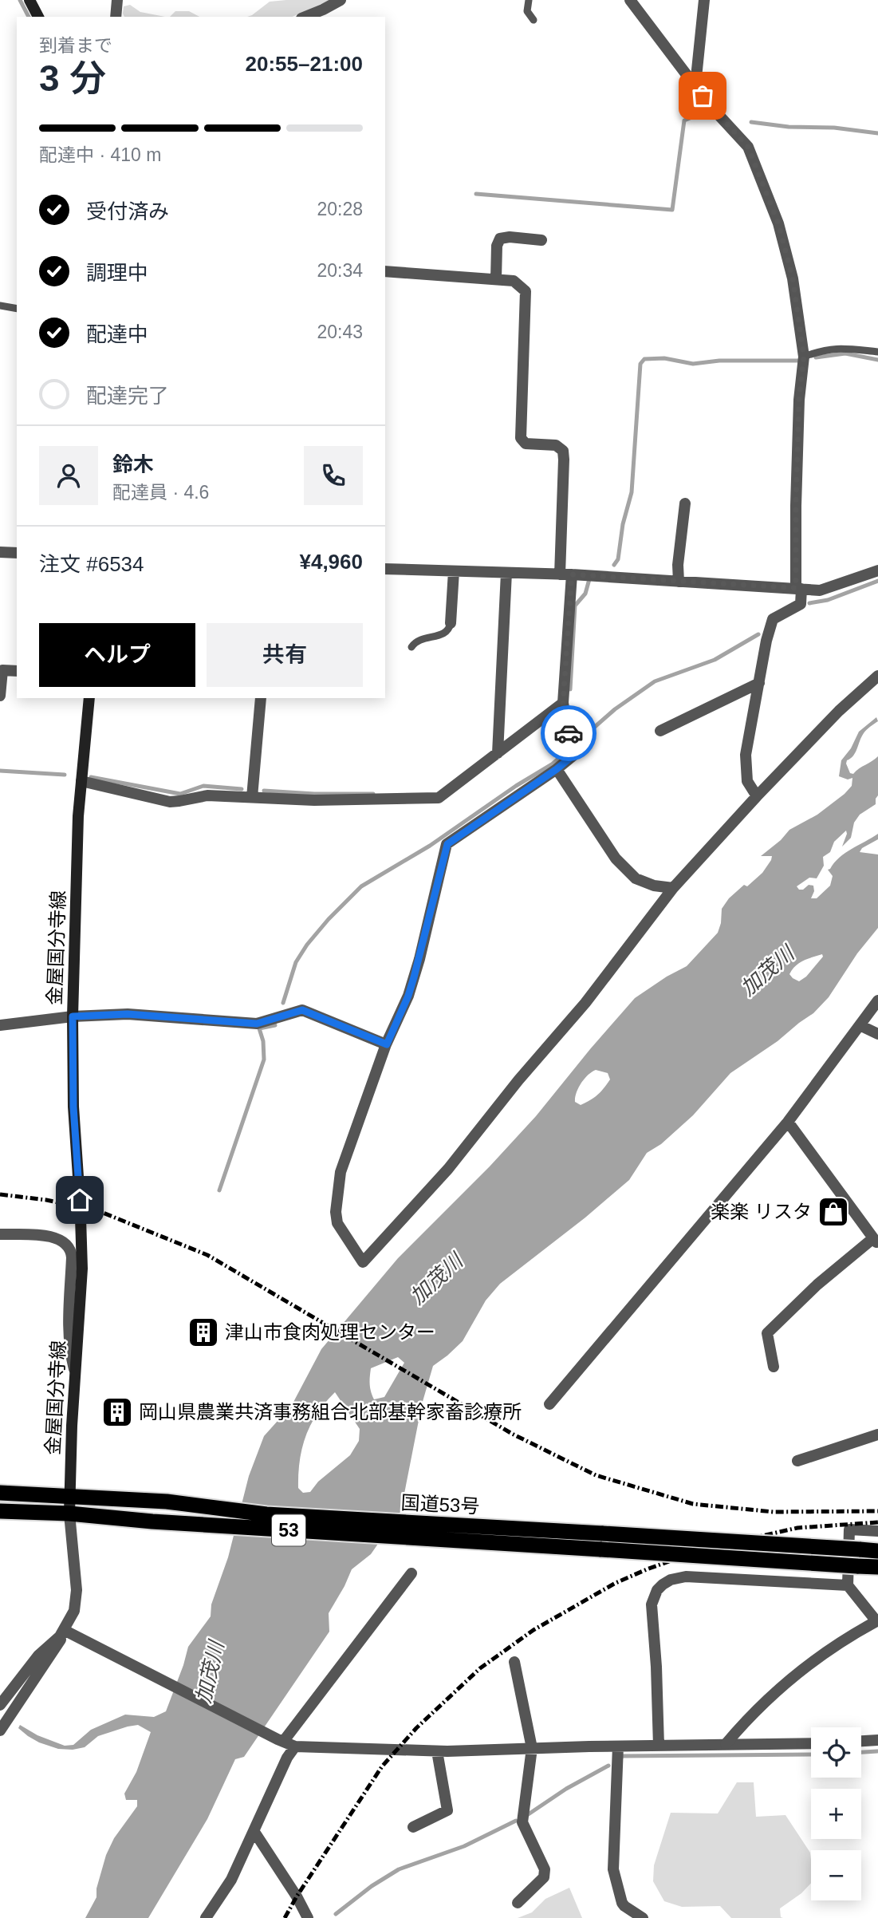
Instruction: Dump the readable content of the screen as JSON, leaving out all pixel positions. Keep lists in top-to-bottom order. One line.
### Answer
{"streets":{"highway":["国道53号","53"],"main road":["金屋国分寺線"]},"crossings":[["金屋国分寺線","国道53号"]],"water":["加茂川"],"places":{"shop":["楽楽 リスタ"],"building":["津山市食肉処理センター","岡山県農業共済事務組合北部基幹家畜診療所"]},"page":{"heading":["3 分","到着まで","20:55–21:00"],"panel":["鈴木","配達員 · 4.6","注文 #6534","¥4,960"],"bar":"配達中 · 410 m","list":[["受付済み","20:28"],["調理中","20:34"],["配達中","20:43"],"配達完了"],"buttons":["ヘルプ","共有"],"map_buttons":["+","−"]}}
